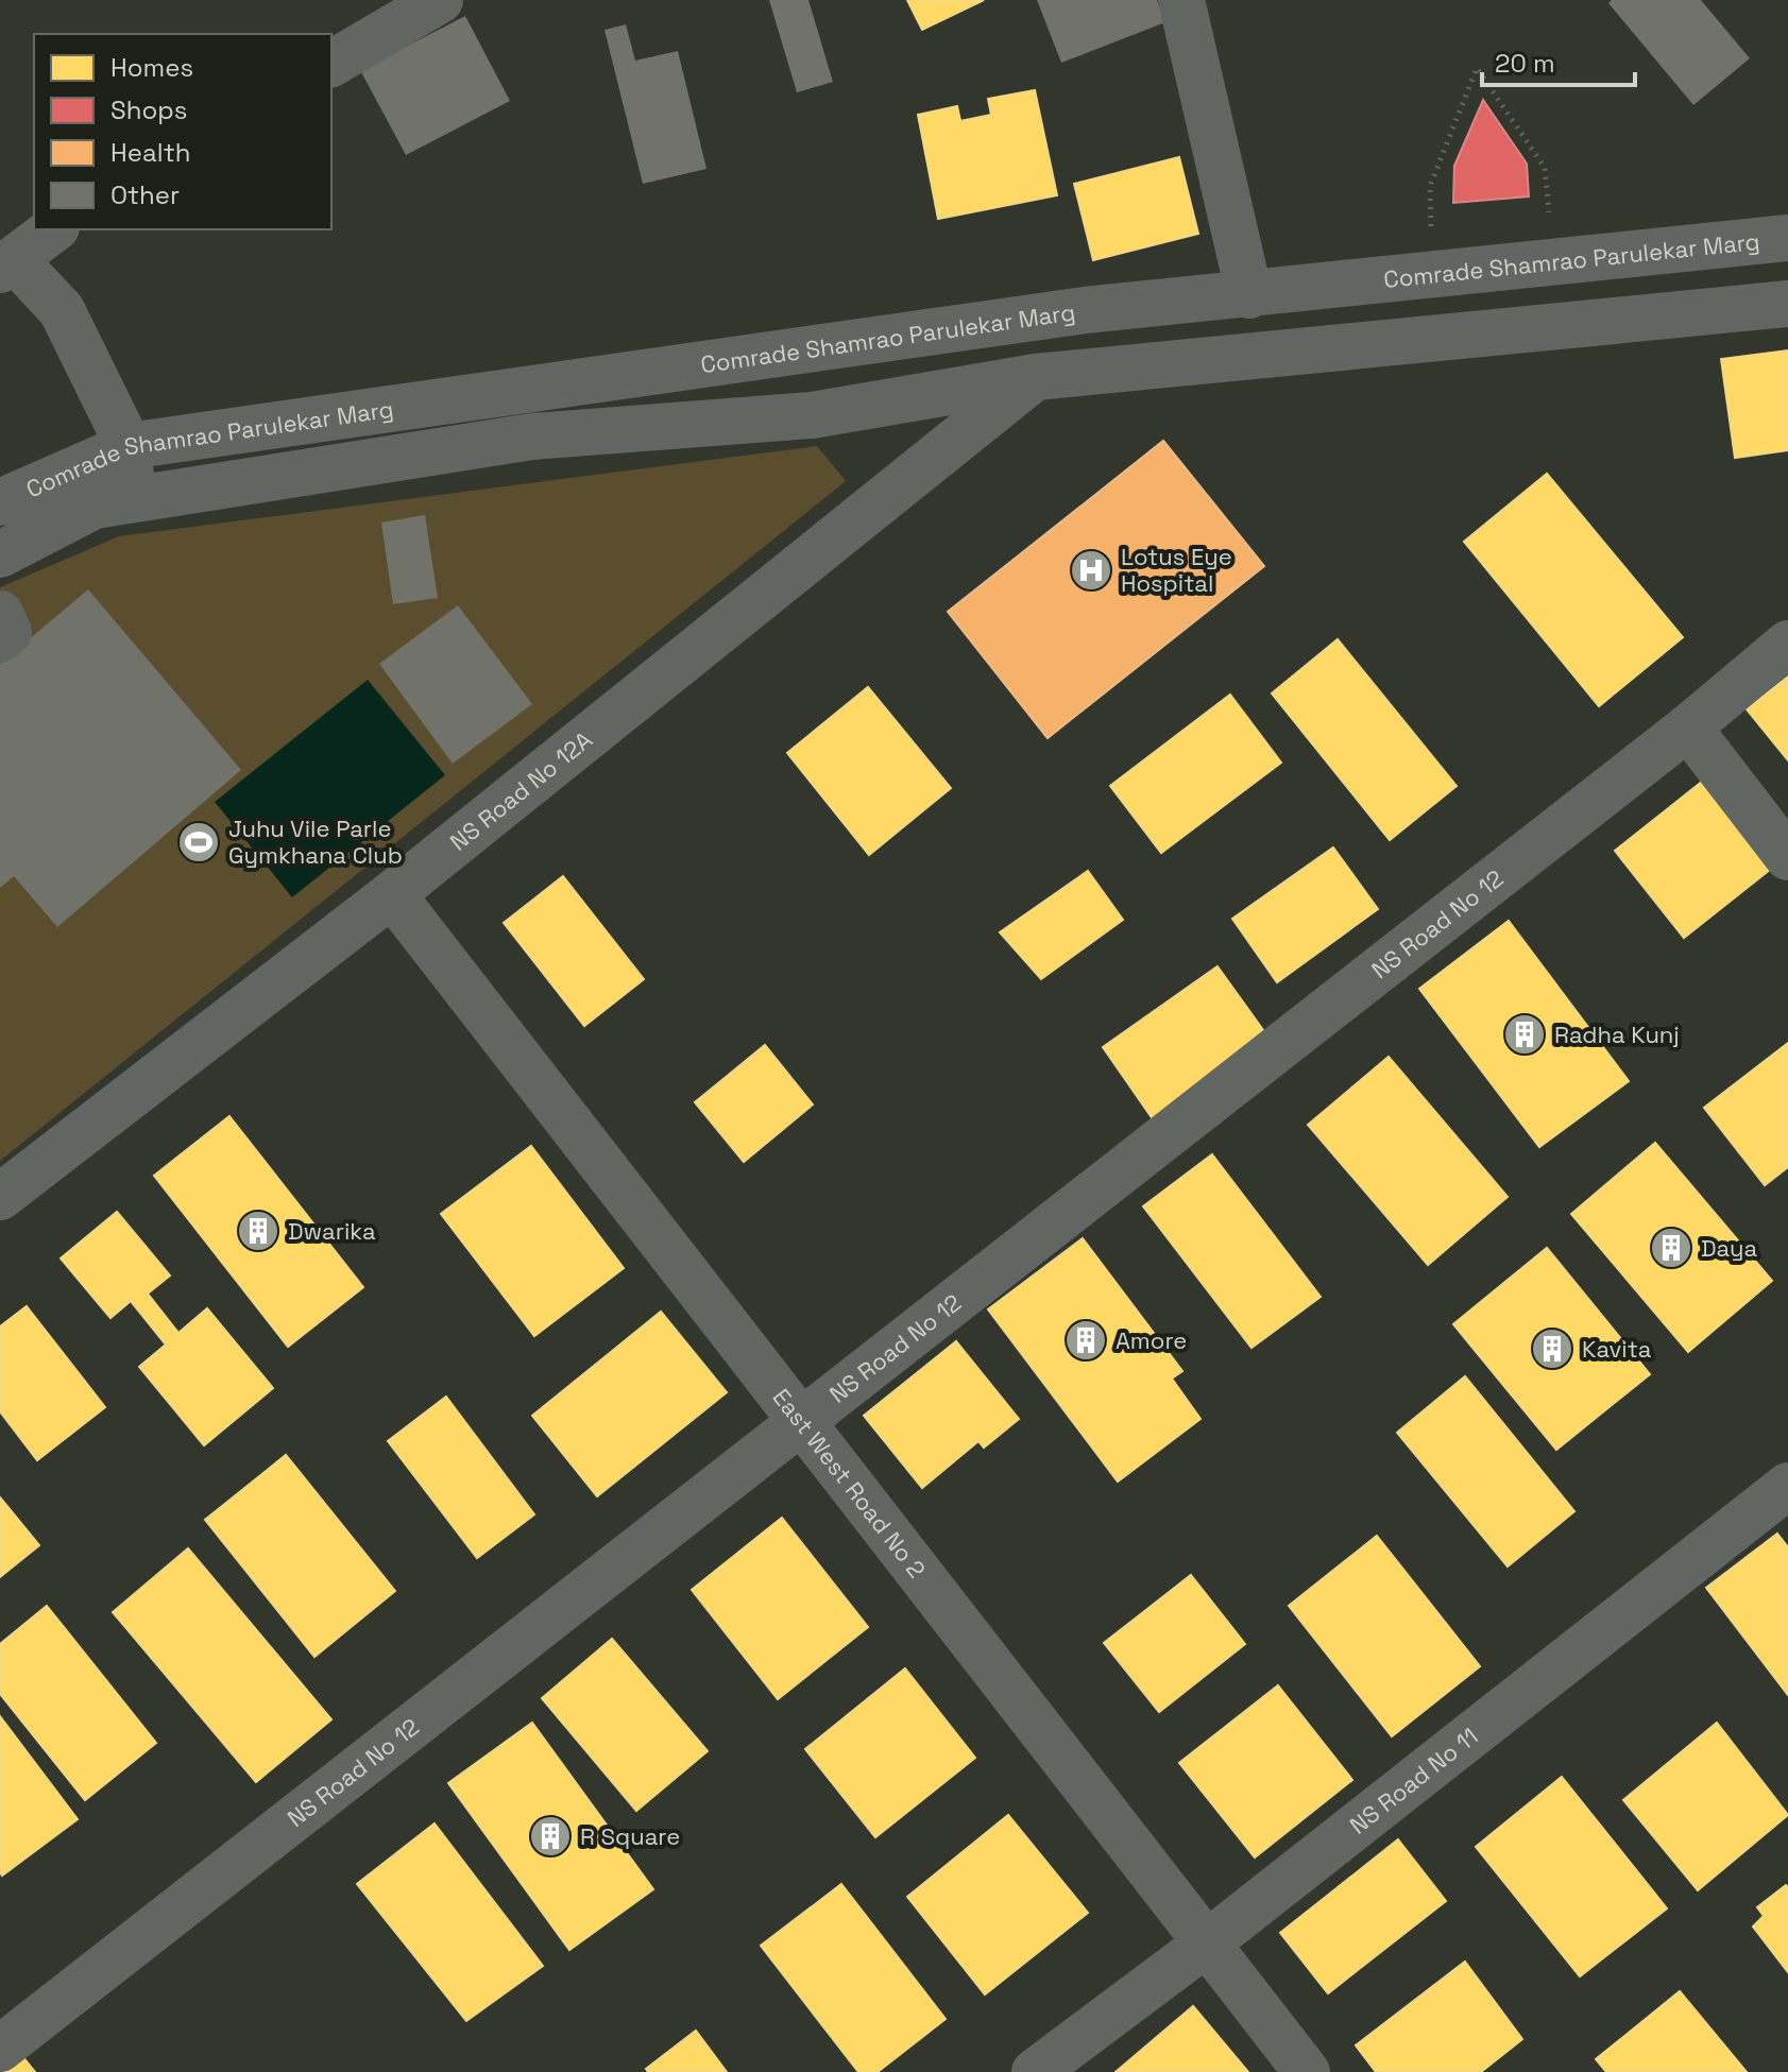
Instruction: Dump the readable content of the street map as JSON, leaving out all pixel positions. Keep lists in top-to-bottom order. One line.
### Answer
{"streets":{"street":["Comrade Shamrao Parulekar Marg","NS Road No 12A","NS Road No 12","East West Road No 2","NS Road No 11"]},"crossings":[["Comrade Shamrao Parulekar Marg","NS Road No 12A"],["NS Road No 12A","East West Road No 2"],["NS Road No 12","East West Road No 2"],["East West Road No 2","NS Road No 11"]],"places":{"hospital":["Lotus Eye Hospital"],"sports":["Juhu Vile Parle Gymkhana Club"],"building":["Radha Kunj","Dwarika","Daya","Amore","Kavita","R Square"]},"legend":["Homes","Shops","Health","Other"],"scale_bar":"20 m"}
